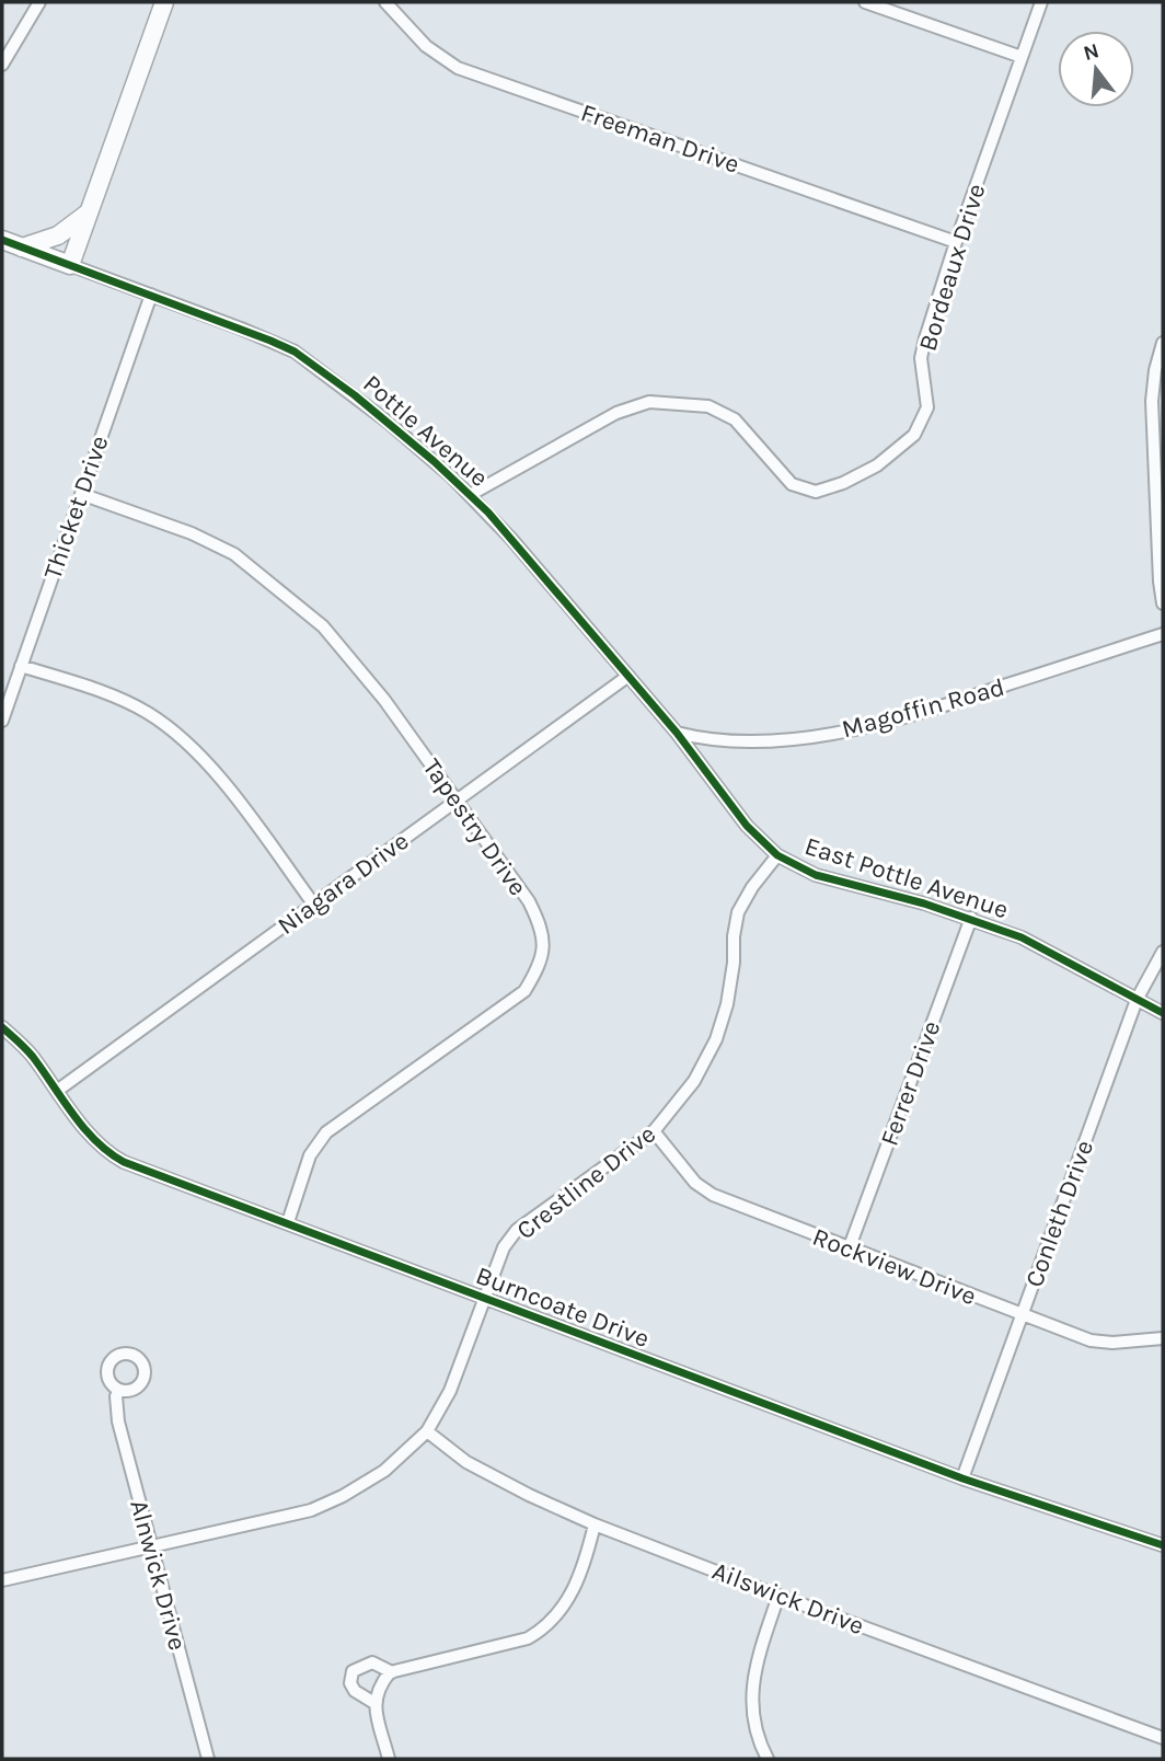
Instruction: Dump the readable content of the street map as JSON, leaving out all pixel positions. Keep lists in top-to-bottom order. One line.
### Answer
{"streets":{"street":["Freeman Drive","Bordeaux Drive","Pottle Avenue","Thicket Drive","Magoffin Road","Tapestry Drive","East Pottle Avenue","Niagara Drive","Ferrer Drive","Crestline Drive","Conleth Drive","Rockview Drive","Burncoate Drive","Alnwick Drive","Ailswick Drive"]},"crossings":[["Freeman Drive","Bordeaux Drive"],["Bordeaux Drive","Pottle Avenue"],["Pottle Avenue","Thicket Drive"],["Pottle Avenue","Magoffin Road"],["Pottle Avenue","East Pottle Avenue"],["Pottle Avenue","Niagara Drive"],["Thicket Drive","Tapestry Drive"],["Magoffin Road","East Pottle Avenue"],["Tapestry Drive","Niagara Drive"],["Tapestry Drive","Burncoate Drive"],["East Pottle Avenue","Ferrer Drive"],["East Pottle Avenue","Crestline Drive"],["East Pottle Avenue","Conleth Drive"],["Niagara Drive","Burncoate Drive"],["Ferrer Drive","Rockview Drive"],["Crestline Drive","Rockview Drive"],["Crestline Drive","Burncoate Drive"],["Crestline Drive","Alnwick Drive"],["Crestline Drive","Ailswick Drive"],["Conleth Drive","Rockview Drive"],["Conleth Drive","Burncoate Drive"]],"north":"top"}
